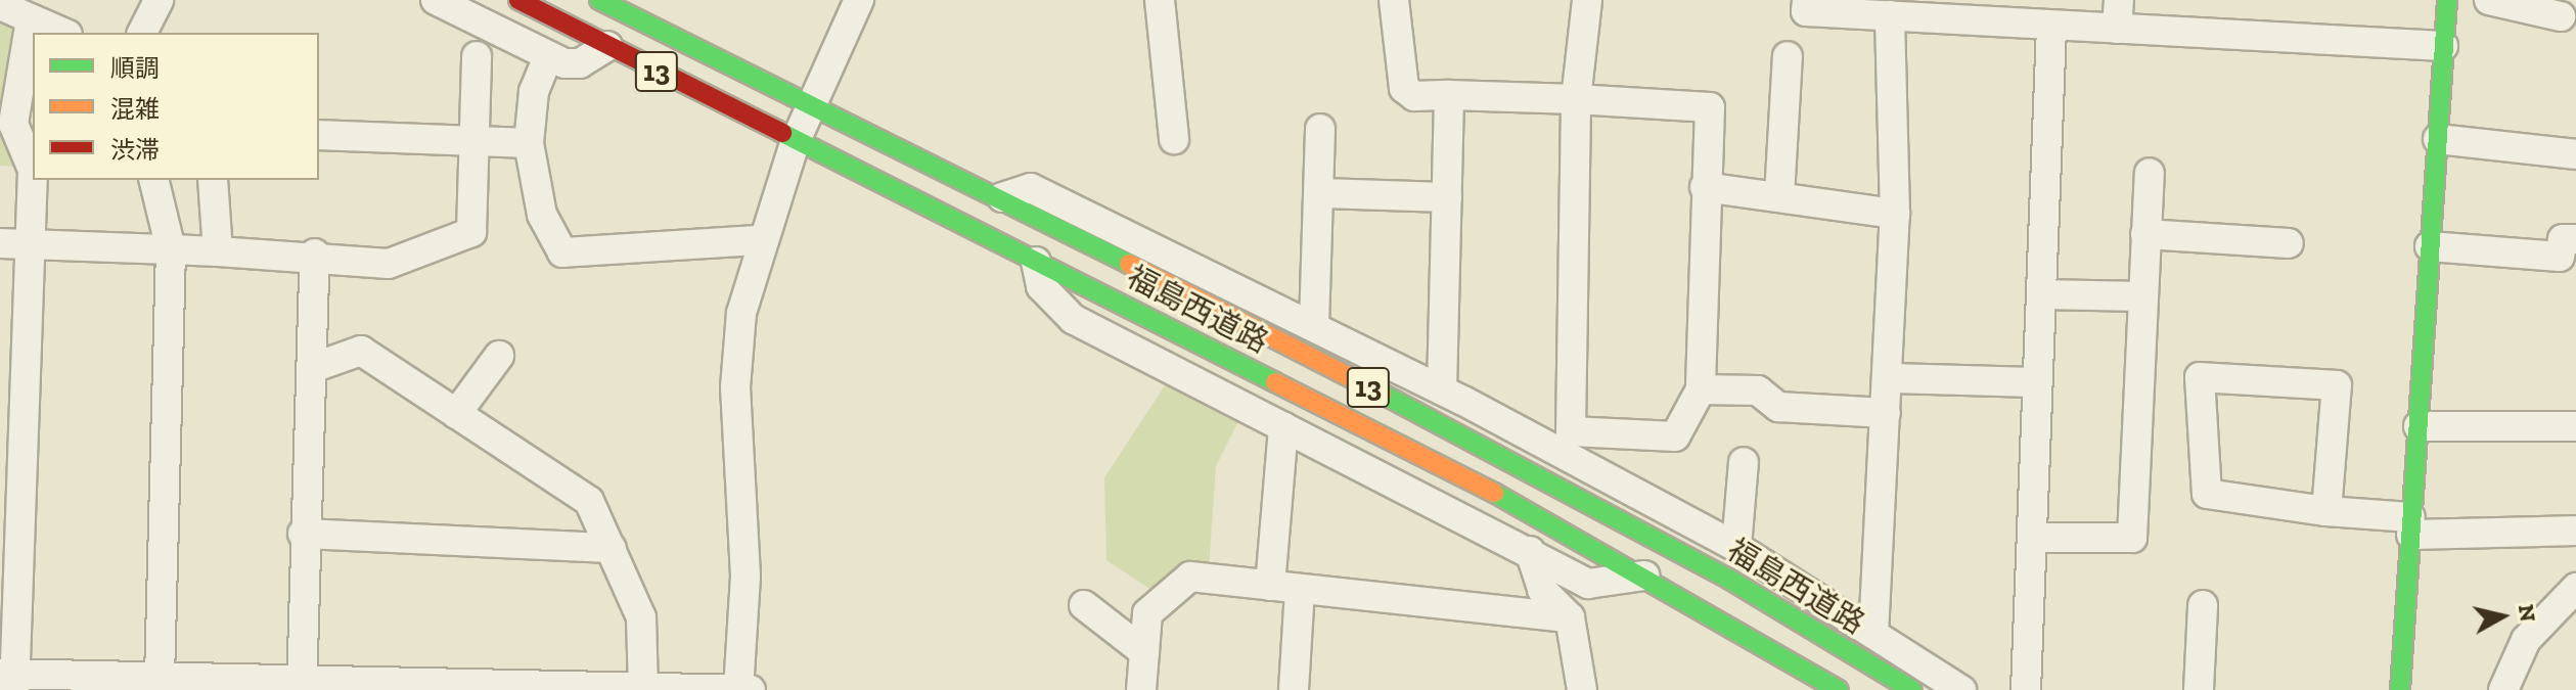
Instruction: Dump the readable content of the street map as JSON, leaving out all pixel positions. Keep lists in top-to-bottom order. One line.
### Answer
{"streets":{"main road":["13","福島西道路"]},"legend":["順調","混雑","渋滞"],"north":"right"}
